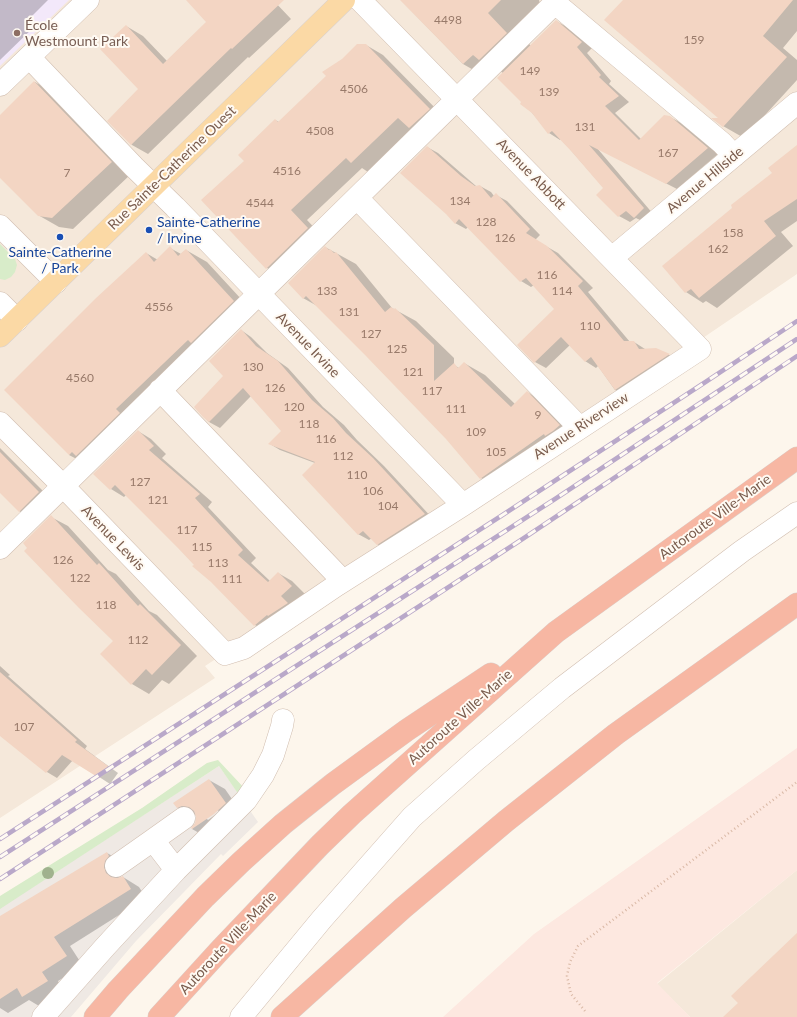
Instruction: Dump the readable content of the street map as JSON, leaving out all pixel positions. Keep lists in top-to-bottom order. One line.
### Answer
{"streets":{"highway":["Autoroute Ville-Marie"],"main road":["Rue Sainte-Catherine Ouest"],"street":["Avenue Abbott","Avenue Hillside","Avenue Irvine","Avenue Riverview","Avenue Lewis"]},"crossings":[["Rue Sainte-Catherine Ouest","Avenue Irvine"],["Avenue Abbott","Avenue Hillside"],["Avenue Abbott","Avenue Riverview"],["Avenue Irvine","Avenue Riverview"],["Avenue Riverview","Avenue Lewis"]],"places":["École Westmount Park","Sainte-Catherine / Irvine","Sainte-Catherine / Park"],"house_numbers":["4498","159","149","4506","139","131","4508","167","4516","7","134","4544","128","158","126","162","116","133","114","4556","131","110","127","125","130","121","4560","126","117","120","111","9","118","109","116","105","112","110","127","106","121","104","117","115","126","113","122","111","118","112","107"]}
